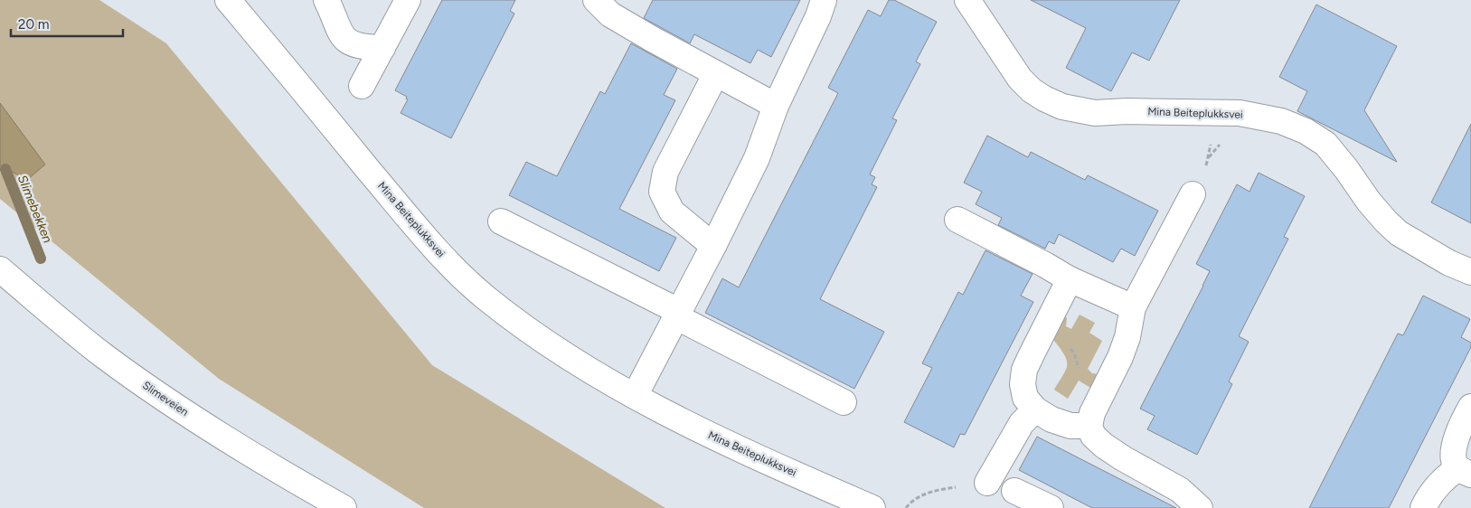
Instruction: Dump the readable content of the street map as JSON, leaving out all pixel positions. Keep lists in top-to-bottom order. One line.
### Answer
{"streets":{"street":["Mina Beiteplukksvei","Slimeveien"]},"water":["Slimebekken"],"scale_bar":"20 m"}
